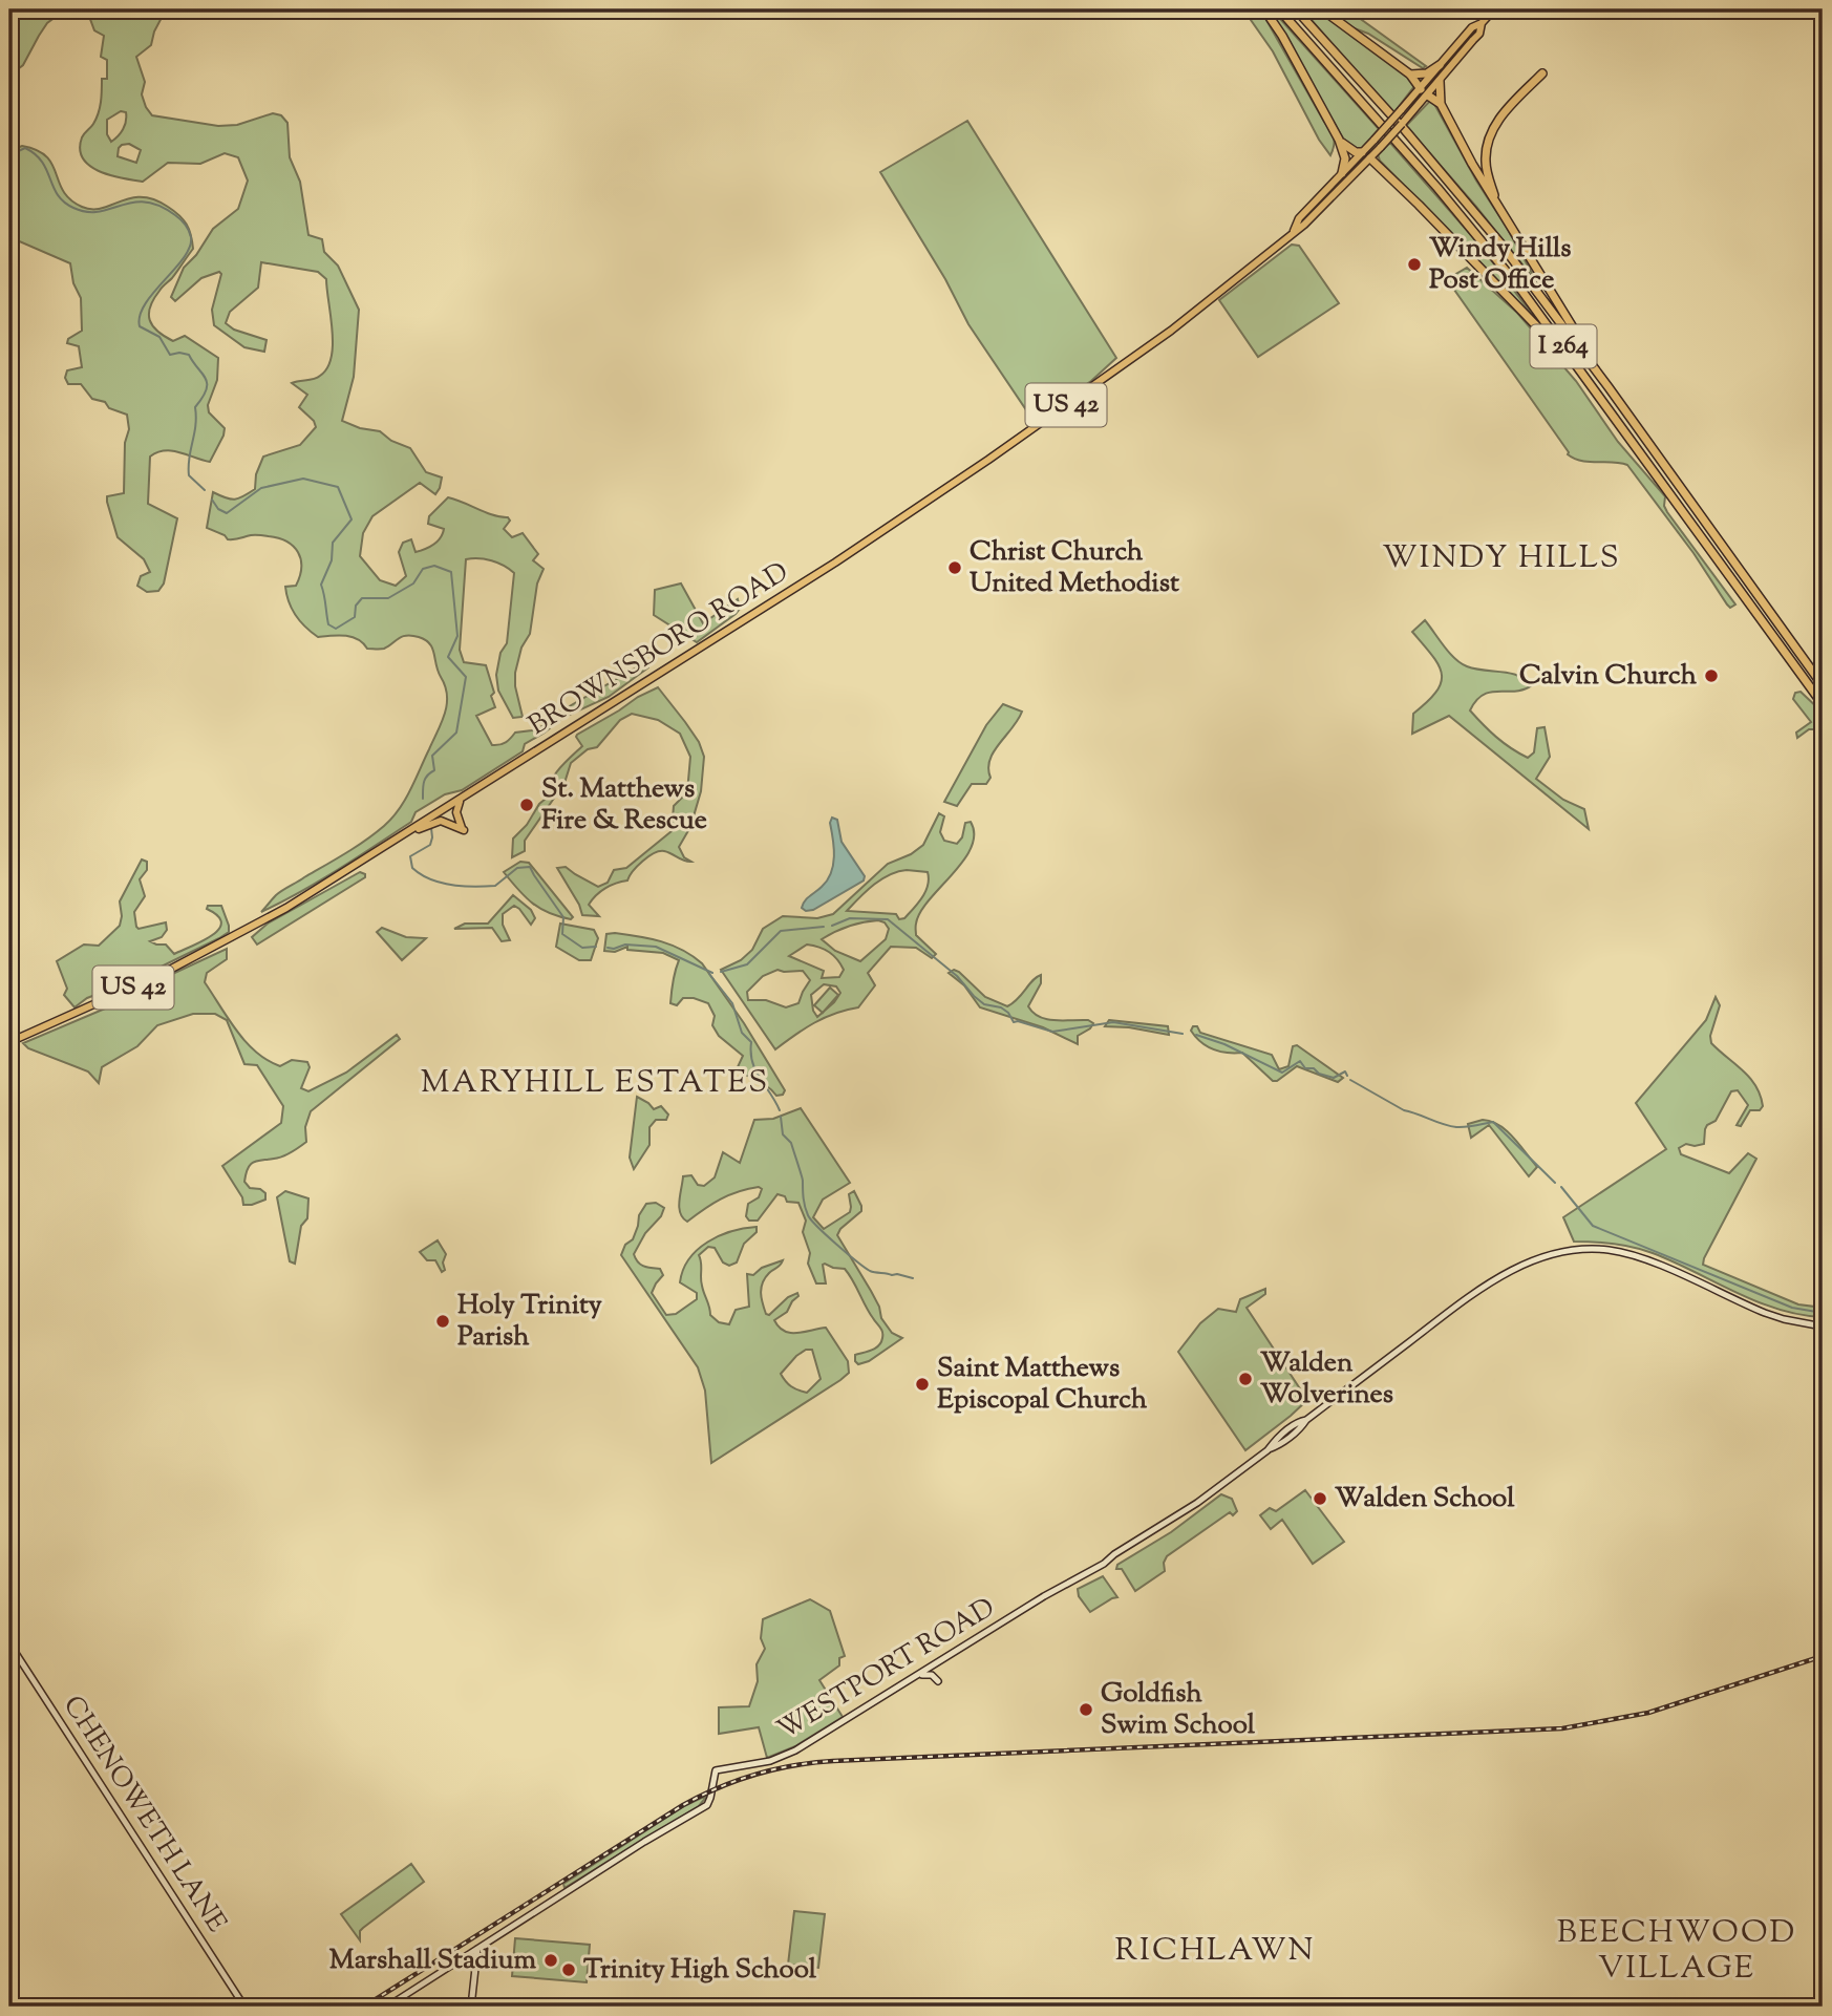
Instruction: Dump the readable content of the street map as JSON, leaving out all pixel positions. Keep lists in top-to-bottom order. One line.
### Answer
{"streets":{"highway":["I 264"],"main road":["US 42","BROWNSBORO ROAD","WESTPORT ROAD","CHENOWETH LANE"]},"crossings":[["US 42","BROWNSBORO ROAD"]],"districts":["WINDY HILLS","MARYHILL ESTATES","BEECHWOOD VILLAGE","RICHLAWN"],"places":["Windy Hills Post Office","Christ Church United Methodist","Calvin Church","St. Matthews Fire & Rescue","Holy Trinity Parish","Walden Wolverines","Saint Matthews Episcopal Church","Walden School","Goldfish Swim School","Marshall Stadium","Trinity High School"]}
